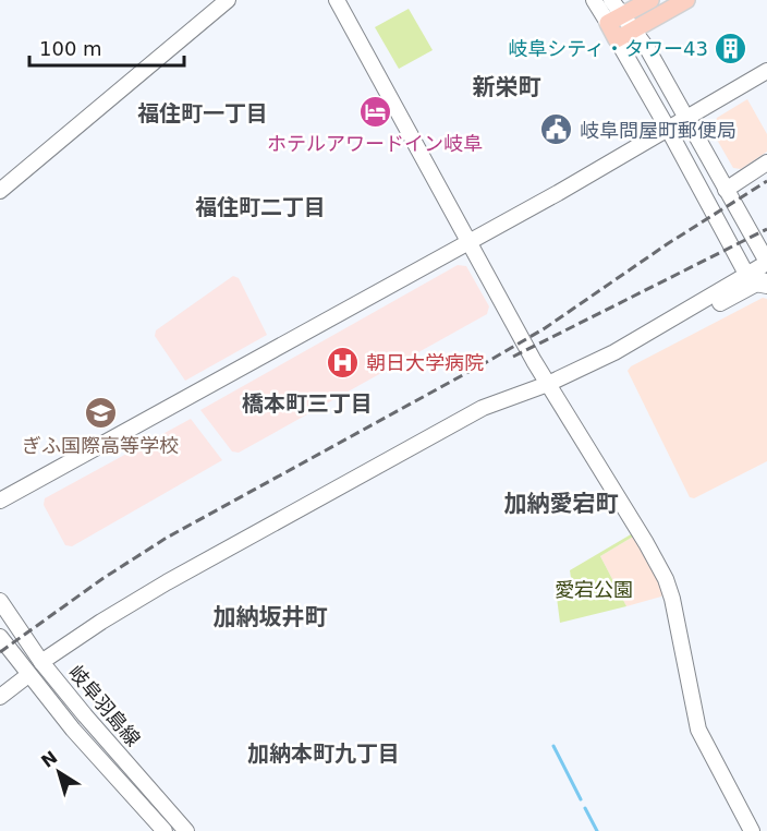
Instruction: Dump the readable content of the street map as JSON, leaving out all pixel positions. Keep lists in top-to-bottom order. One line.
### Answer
{"streets":{"street":["岐阜羽島線"]},"districts":["新栄町","福住町一丁目","福住町二丁目","橋本町三丁目","加納愛宕町","加納坂井町","加納本町九丁目"],"parks":["愛宕公園"],"places":{"building":["岐阜シティ・タワー43"],"hotel":["ホテルアワードイン岐阜"],"public building":["岐阜問屋町郵便局"],"hospital":["朝日大学病院"],"school or university":["ぎふ国際高等学校"]},"scale_bar":"100 m","north":"top left"}
